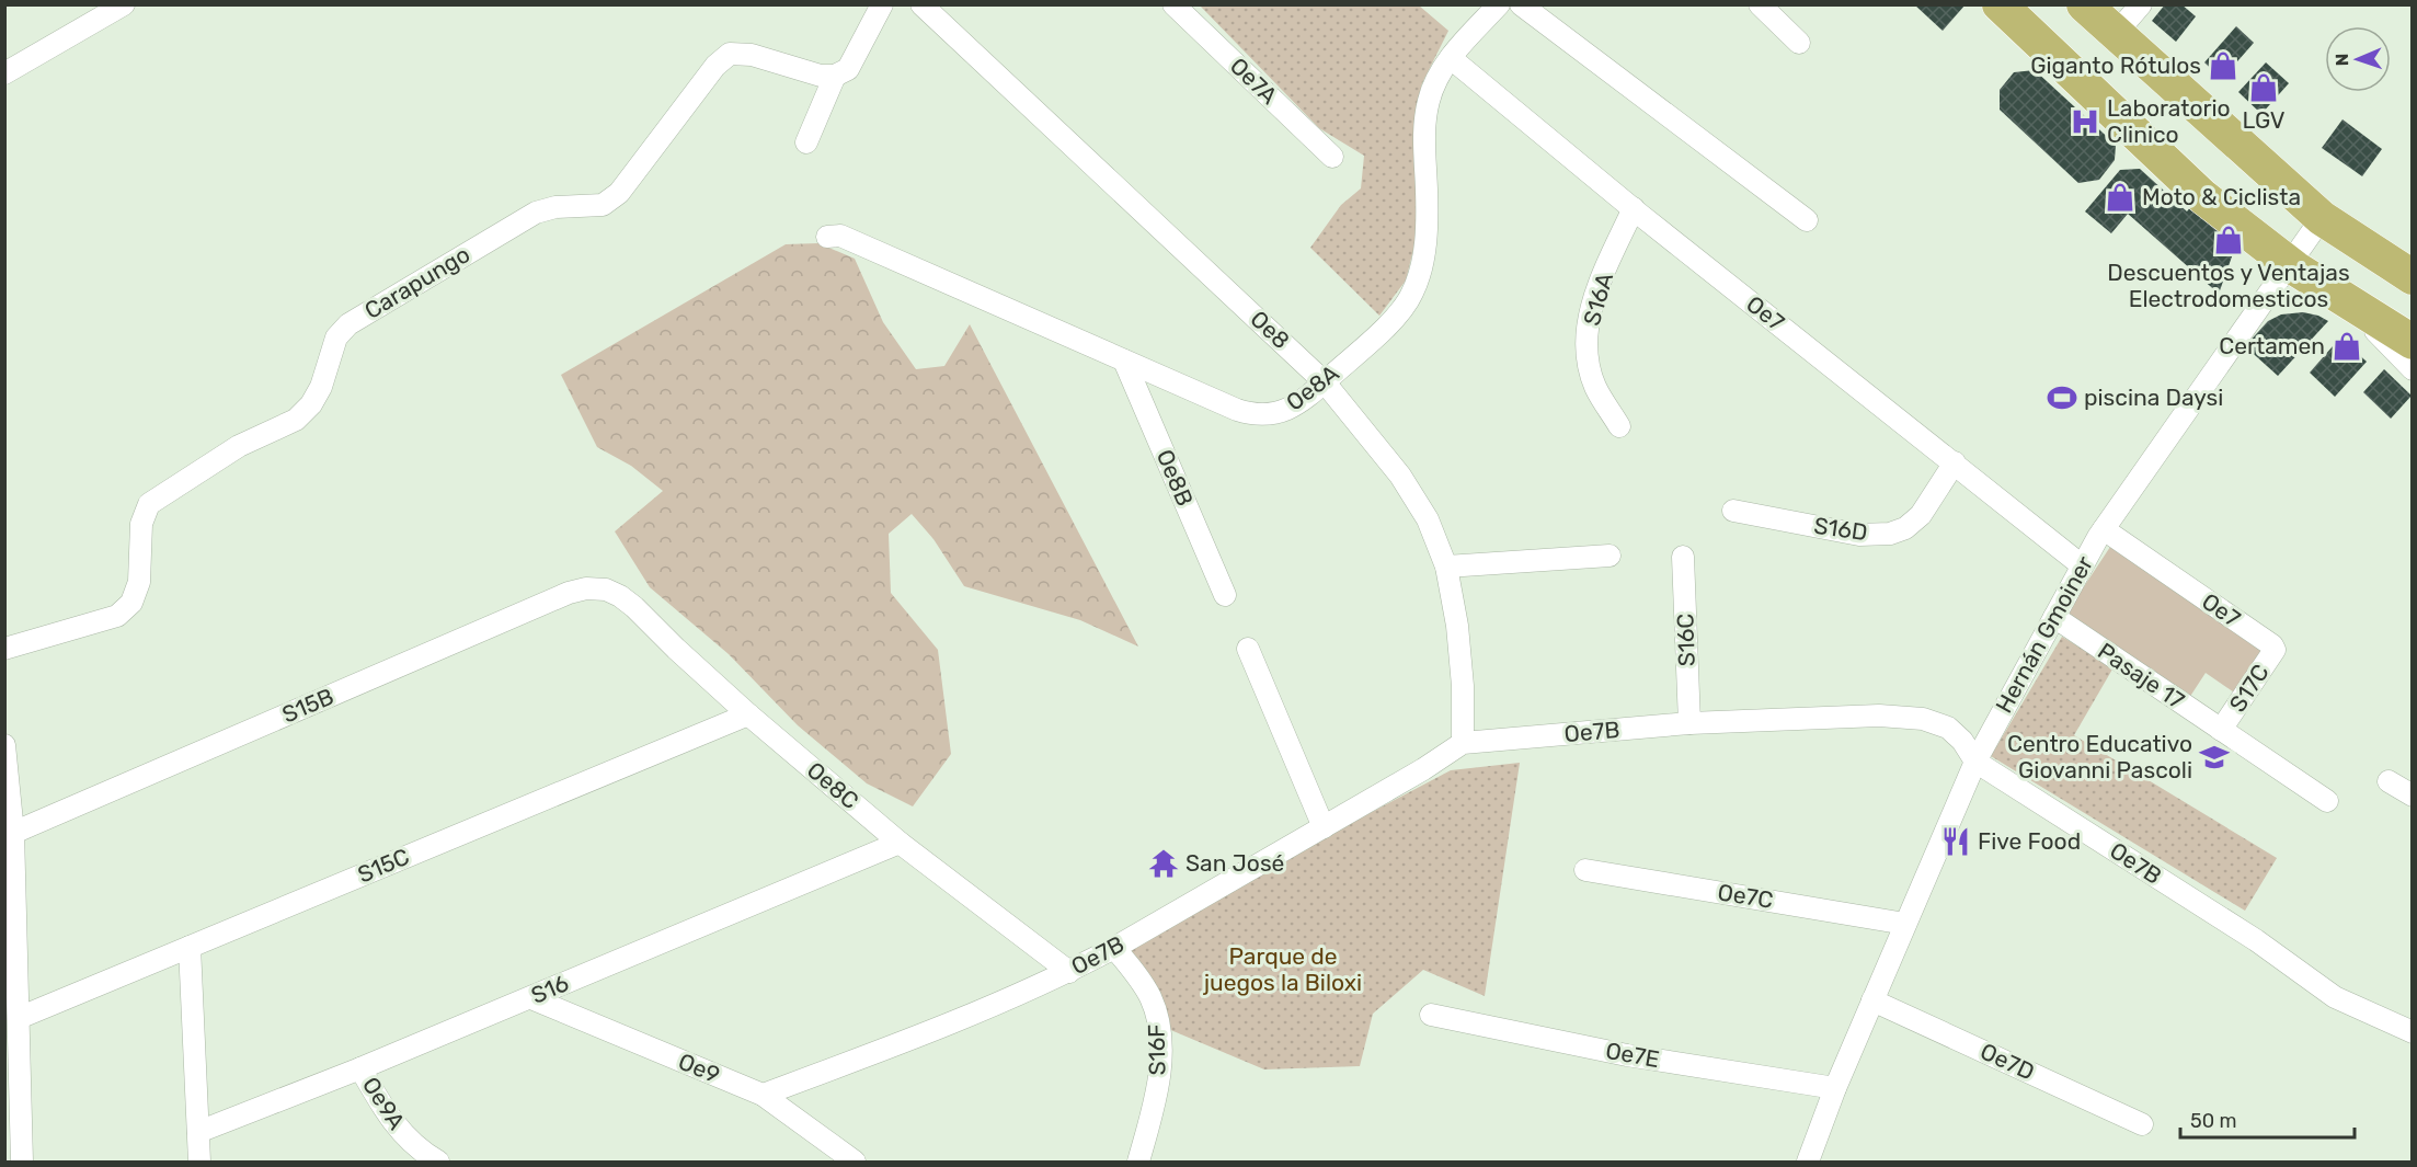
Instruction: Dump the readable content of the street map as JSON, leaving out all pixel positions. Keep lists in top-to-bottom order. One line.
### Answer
{"streets":{"street":["Oe7A","Carapungo","S16A","Oe7","Oe8","Oe8A","Oe8B","S16D","Hernán Gmoiner","S16C","Pasaje 17","S17C","S15B","Oe7B","Oe8C","S15C","Oe7C","S16","S16F","Oe7E","Oe7D","Oe9","Oe9A"]},"crossings":[["S16A","Oe7"],["Oe7","Oe8A"],["Oe7","S16D"],["Oe7","Hernán Gmoiner"],["Oe7","S17C"],["Oe8","Oe8A"],["Oe8","Oe7B"],["Oe8A","Oe8B"],["Hernán Gmoiner","Pasaje 17"],["Hernán Gmoiner","Oe7B"],["Hernán Gmoiner","Oe7C"],["Hernán Gmoiner","Oe7E"],["Hernán Gmoiner","Oe7D"],["S16C","Oe7B"],["Pasaje 17","S17C"],["S15B","Oe8C"],["Oe7B","Oe8C"],["Oe7B","S16F"],["Oe7B","Oe9"],["Oe8C","S15C"],["Oe8C","S16"],["S16","Oe9"],["S16","Oe9A"]],"parks":["Parque de juegos la Biloxi"],"places":{"shop":["Giganto Rótulos","LGV","Moto & Ciclista","Descuentos y Ventajas Electrodomesticos","Certamen"],"hospital":["Laboratorio Clinico"],"sports":["piscina Daysi"],"school or university":["Centro Educativo Giovanni Pascoli"],"restaurant":["Five Food"],"temple":["San José"]},"scale_bar":"50 m","north":"left"}
